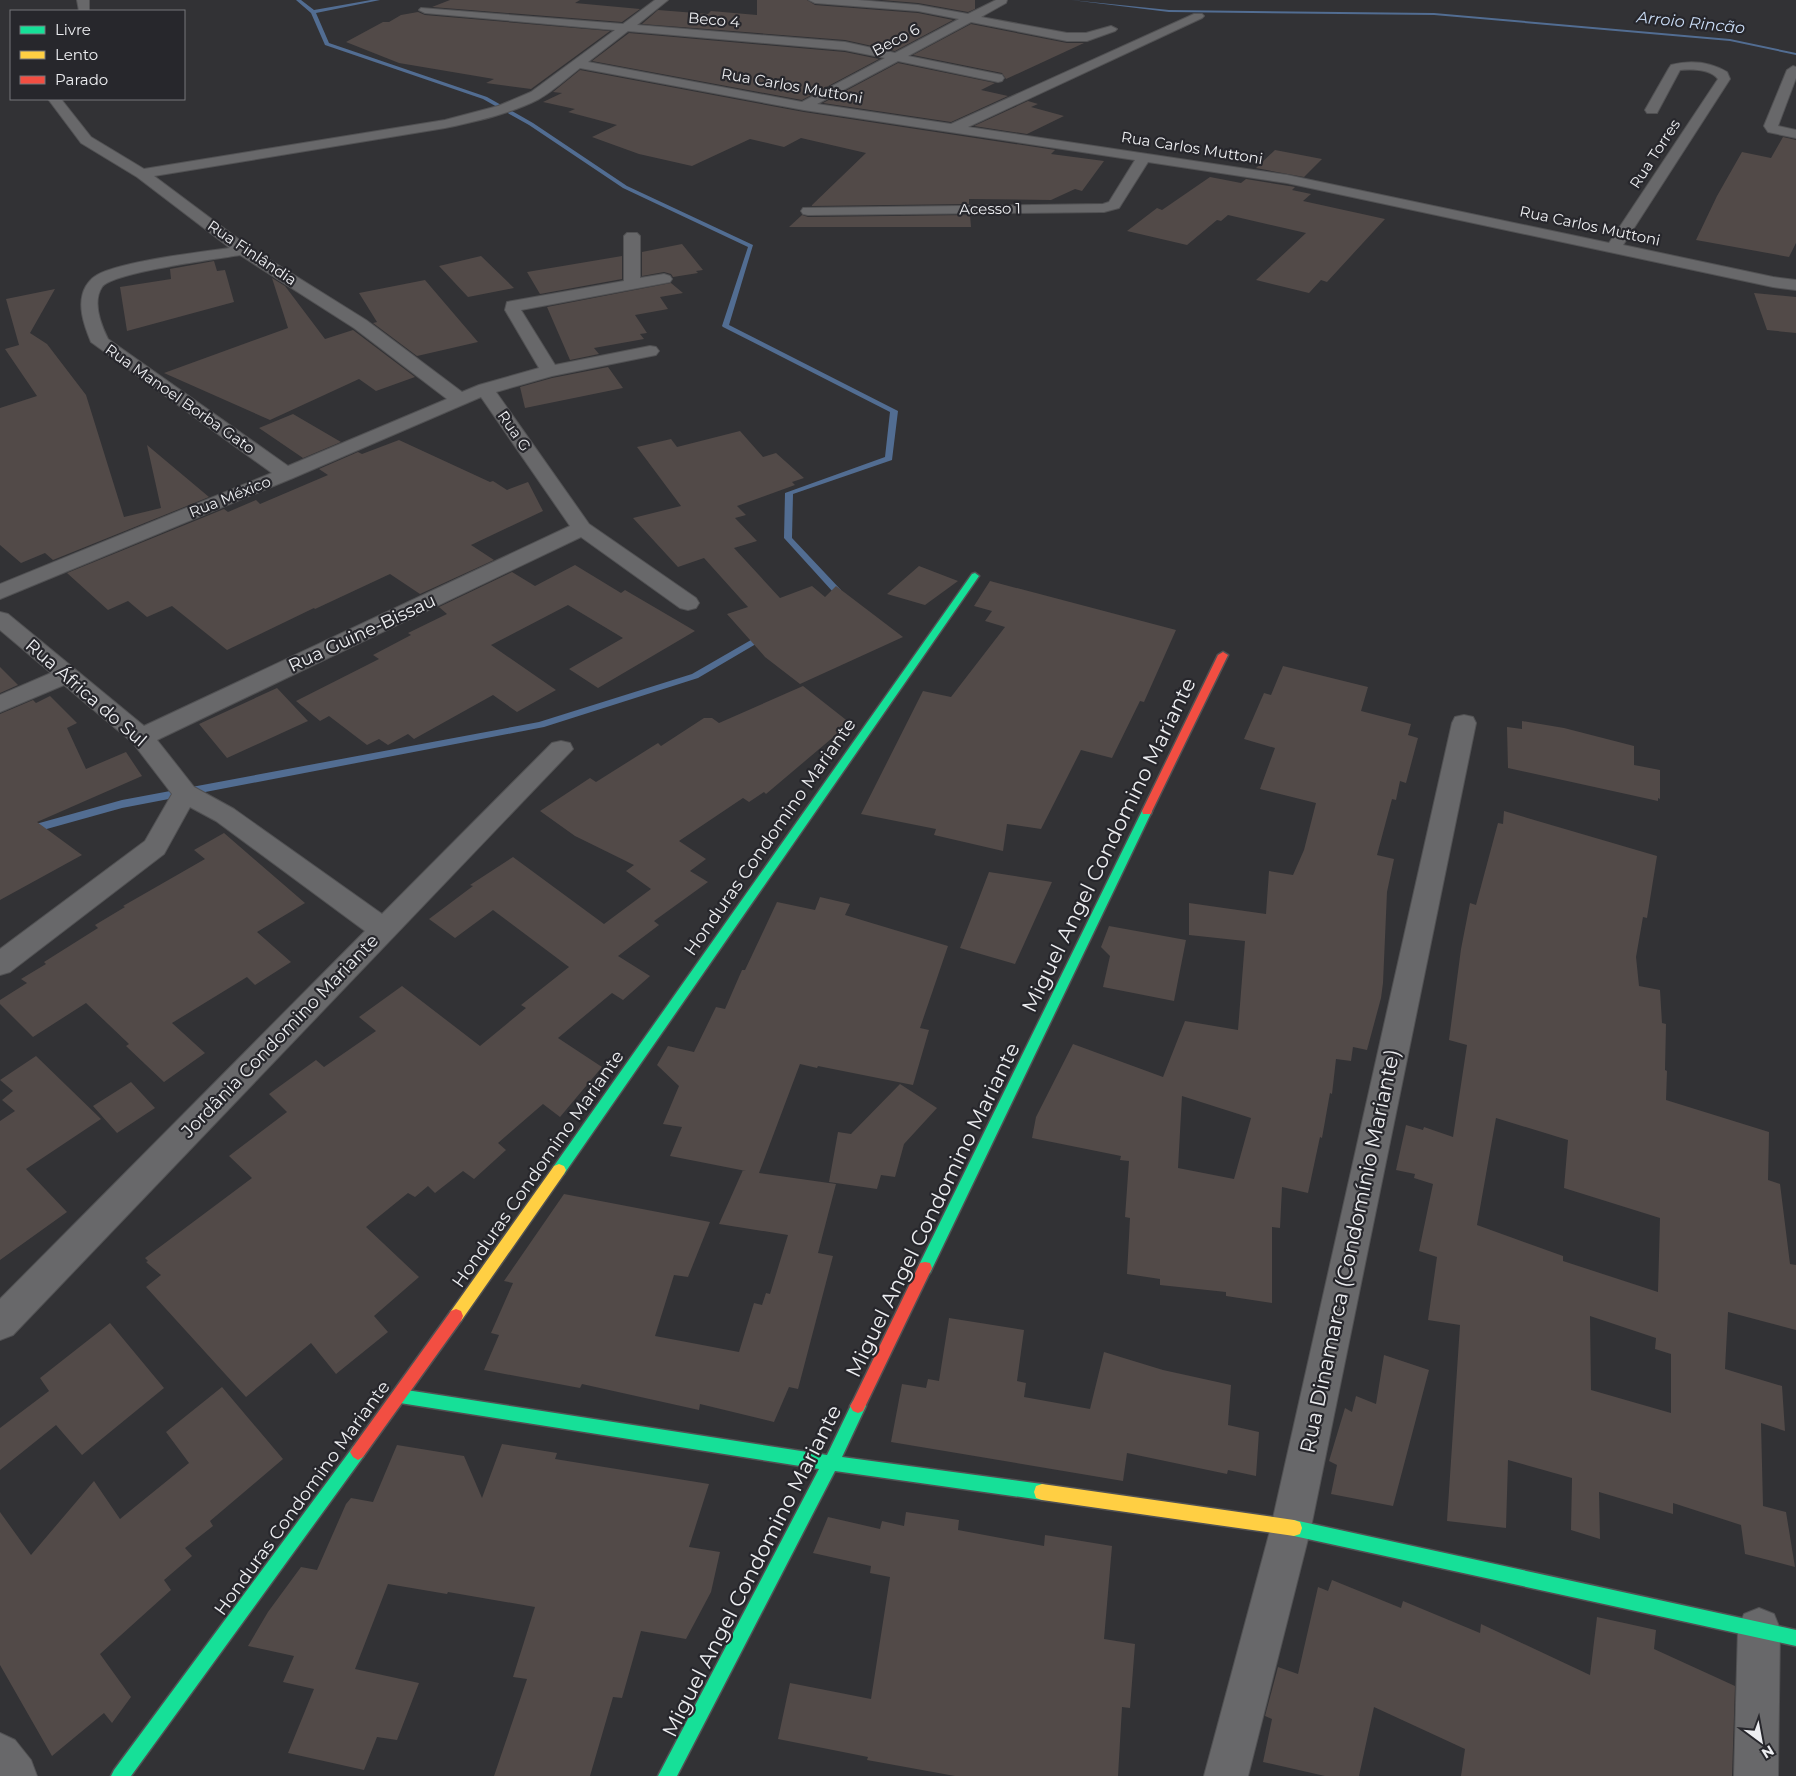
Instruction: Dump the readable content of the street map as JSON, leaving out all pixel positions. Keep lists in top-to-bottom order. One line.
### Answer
{"streets":{"street":["Beco 4","Beco 6","Rua Carlos Muttoni","Rua Torres","Acesso 1","Rua Finlândia","Rua Manoel Borba Gato","Rua G","Rua México","Rua Guine-Bissau","Rua África do Sul","Honduras Condomino Mariante","Miguel Angel Condomino Mariante","Jordânia Condomino Mariante","Rua Dinamarca (Condomínio Mariante)"]},"crossings":[["Beco 4","Beco 6"],["Beco 6","Rua Carlos Muttoni"],["Rua Carlos Muttoni","Rua Torres"],["Rua Carlos Muttoni","Acesso 1"],["Rua Finlândia","Rua Manoel Borba Gato"],["Rua Finlândia","Rua México"],["Rua Manoel Borba Gato","Rua México"],["Rua G","Rua México"],["Rua G","Rua Guine-Bissau"],["Rua Guine-Bissau","Rua África do Sul"]],"water":["Arroio Rincão"],"legend":["Livre","Lento","Parado"],"north":"bottom right"}
